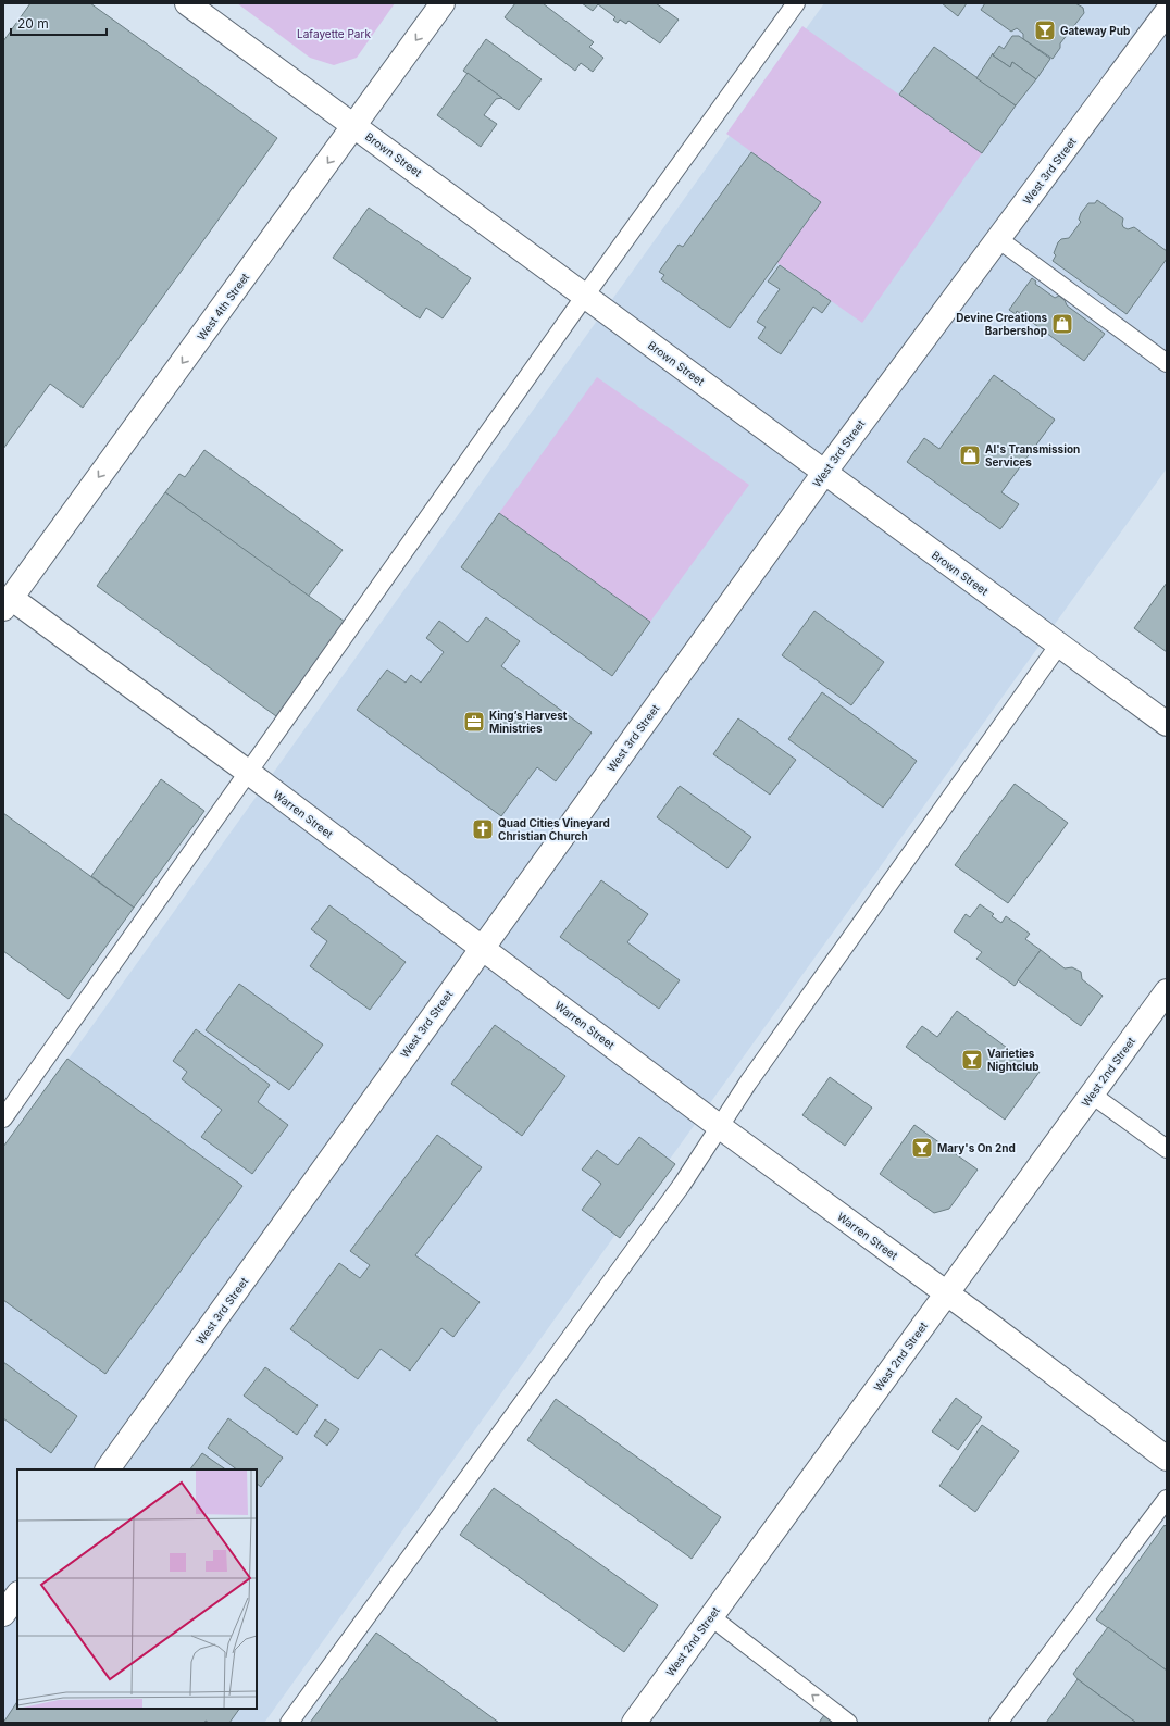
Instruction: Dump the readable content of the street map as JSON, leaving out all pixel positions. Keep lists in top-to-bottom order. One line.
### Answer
{"streets":{"street":["Brown Street","West 3rd Street","West 4th Street","Warren Street","West 2nd Street"]},"crossings":[["Brown Street","West 3rd Street"],["Brown Street","West 4th Street"],["West 3rd Street","Warren Street"],["West 4th Street","Warren Street"],["Warren Street","West 2nd Street"]],"one_way":["West 4th Street"],"parks":["Lafayette Park"],"places":{"bar":["Gateway Pub","Varieties Nightclub","Mary's On 2nd"],"shop":["Devine Creations Barbershop","Al's Transmission Services"],"office":["King’s Harvest Ministries"],"church":["Quad Cities Vineyard Christian Church"]},"scale_bar":"20 m"}
